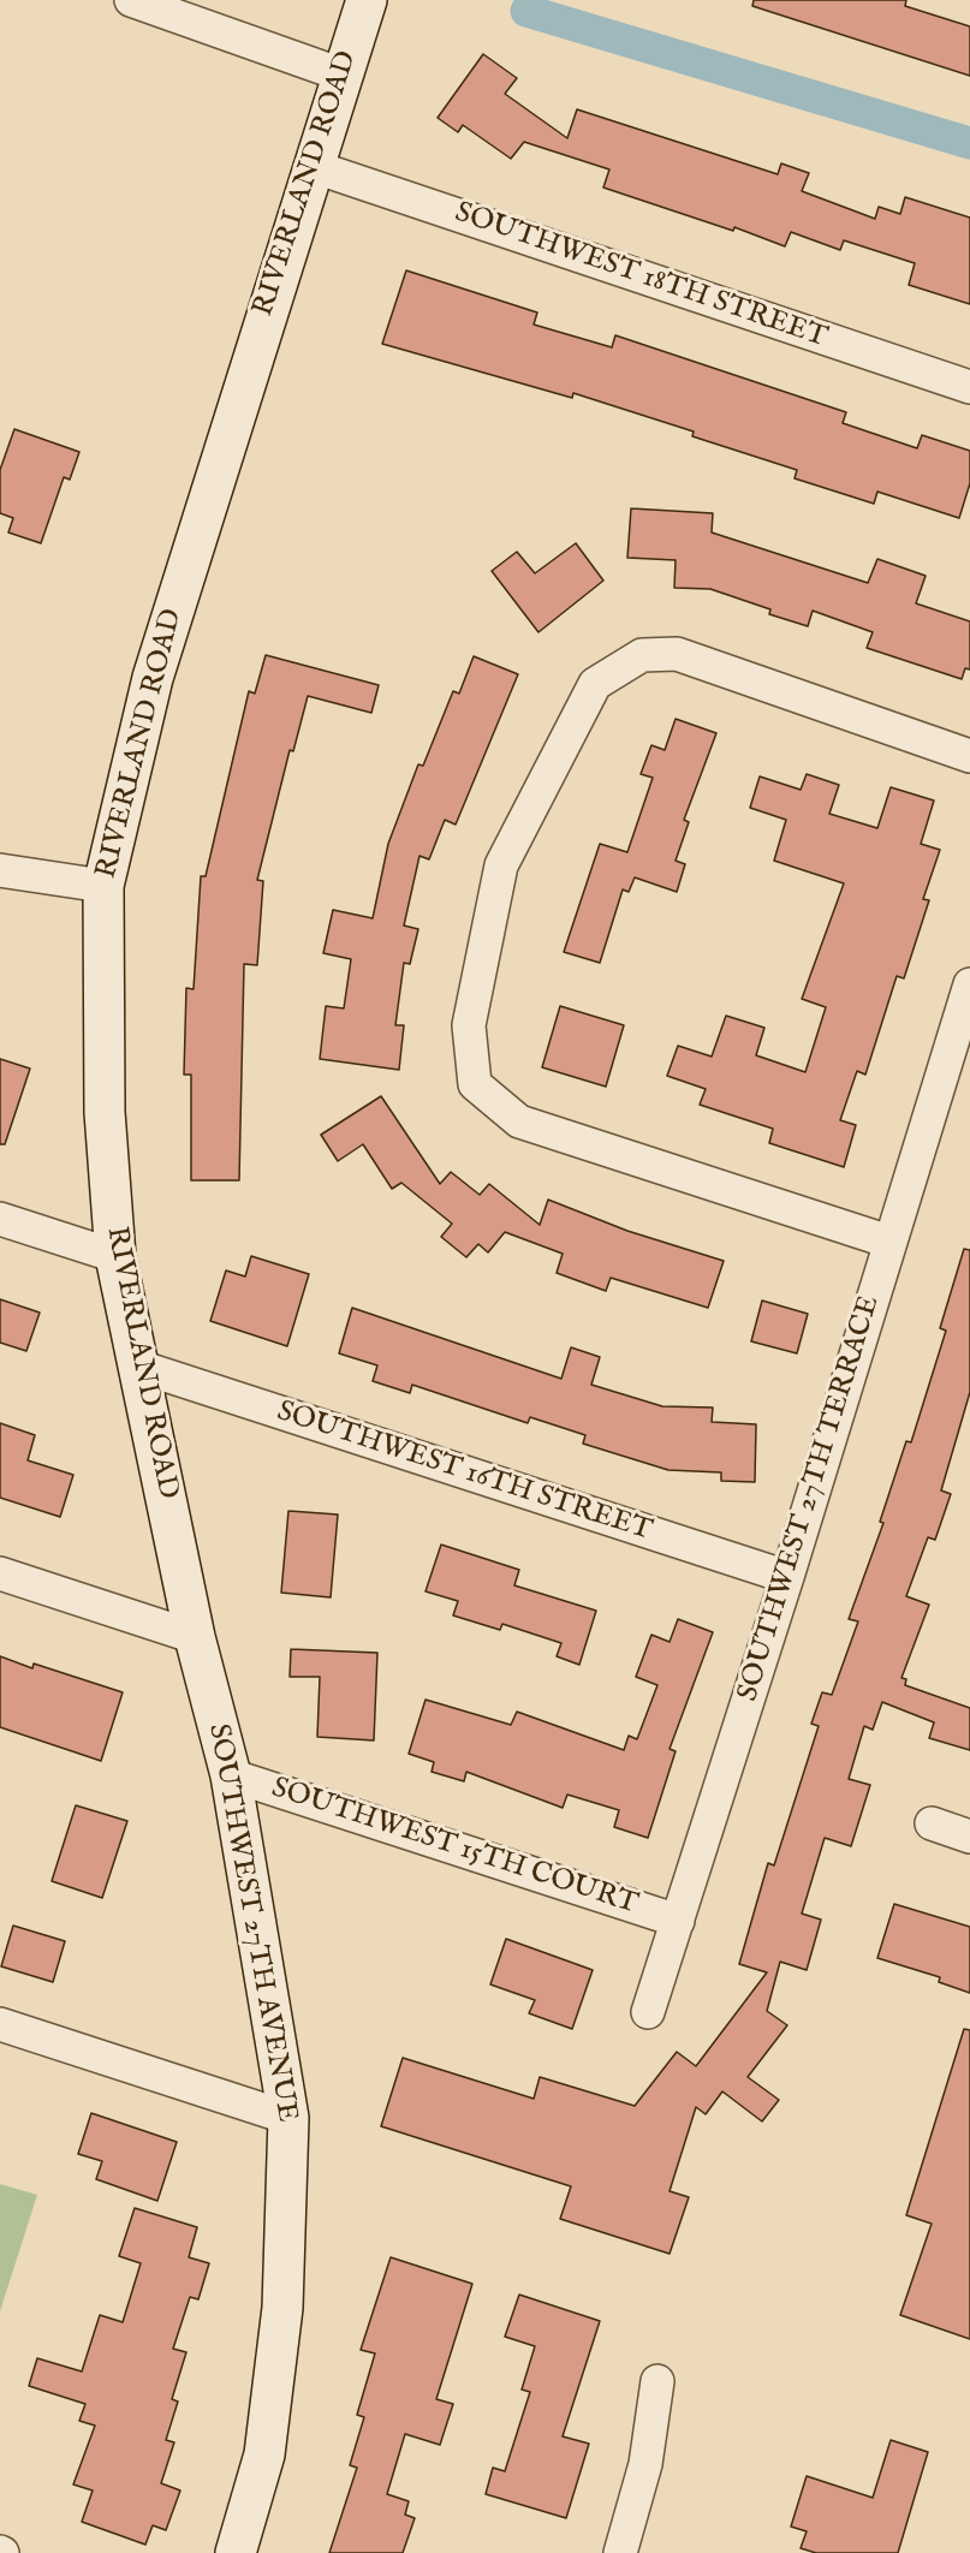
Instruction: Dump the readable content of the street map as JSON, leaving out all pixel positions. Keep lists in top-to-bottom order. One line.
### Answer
{"streets":{"street":["RIVERLAND ROAD","SOUTHWEST 18TH STREET","SOUTHWEST 16TH STREET","SOUTHWEST 27TH TERRACE","SOUTHWEST 15TH COURT","SOUTHWEST 27TH AVENUE"]},"crossings":[["RIVERLAND ROAD","SOUTHWEST 18TH STREET"],["RIVERLAND ROAD","SOUTHWEST 16TH STREET"],["RIVERLAND ROAD","SOUTHWEST 27TH AVENUE"],["SOUTHWEST 16TH STREET","SOUTHWEST 27TH TERRACE"],["SOUTHWEST 27TH TERRACE","SOUTHWEST 15TH COURT"],["SOUTHWEST 15TH COURT","SOUTHWEST 27TH AVENUE"]]}
